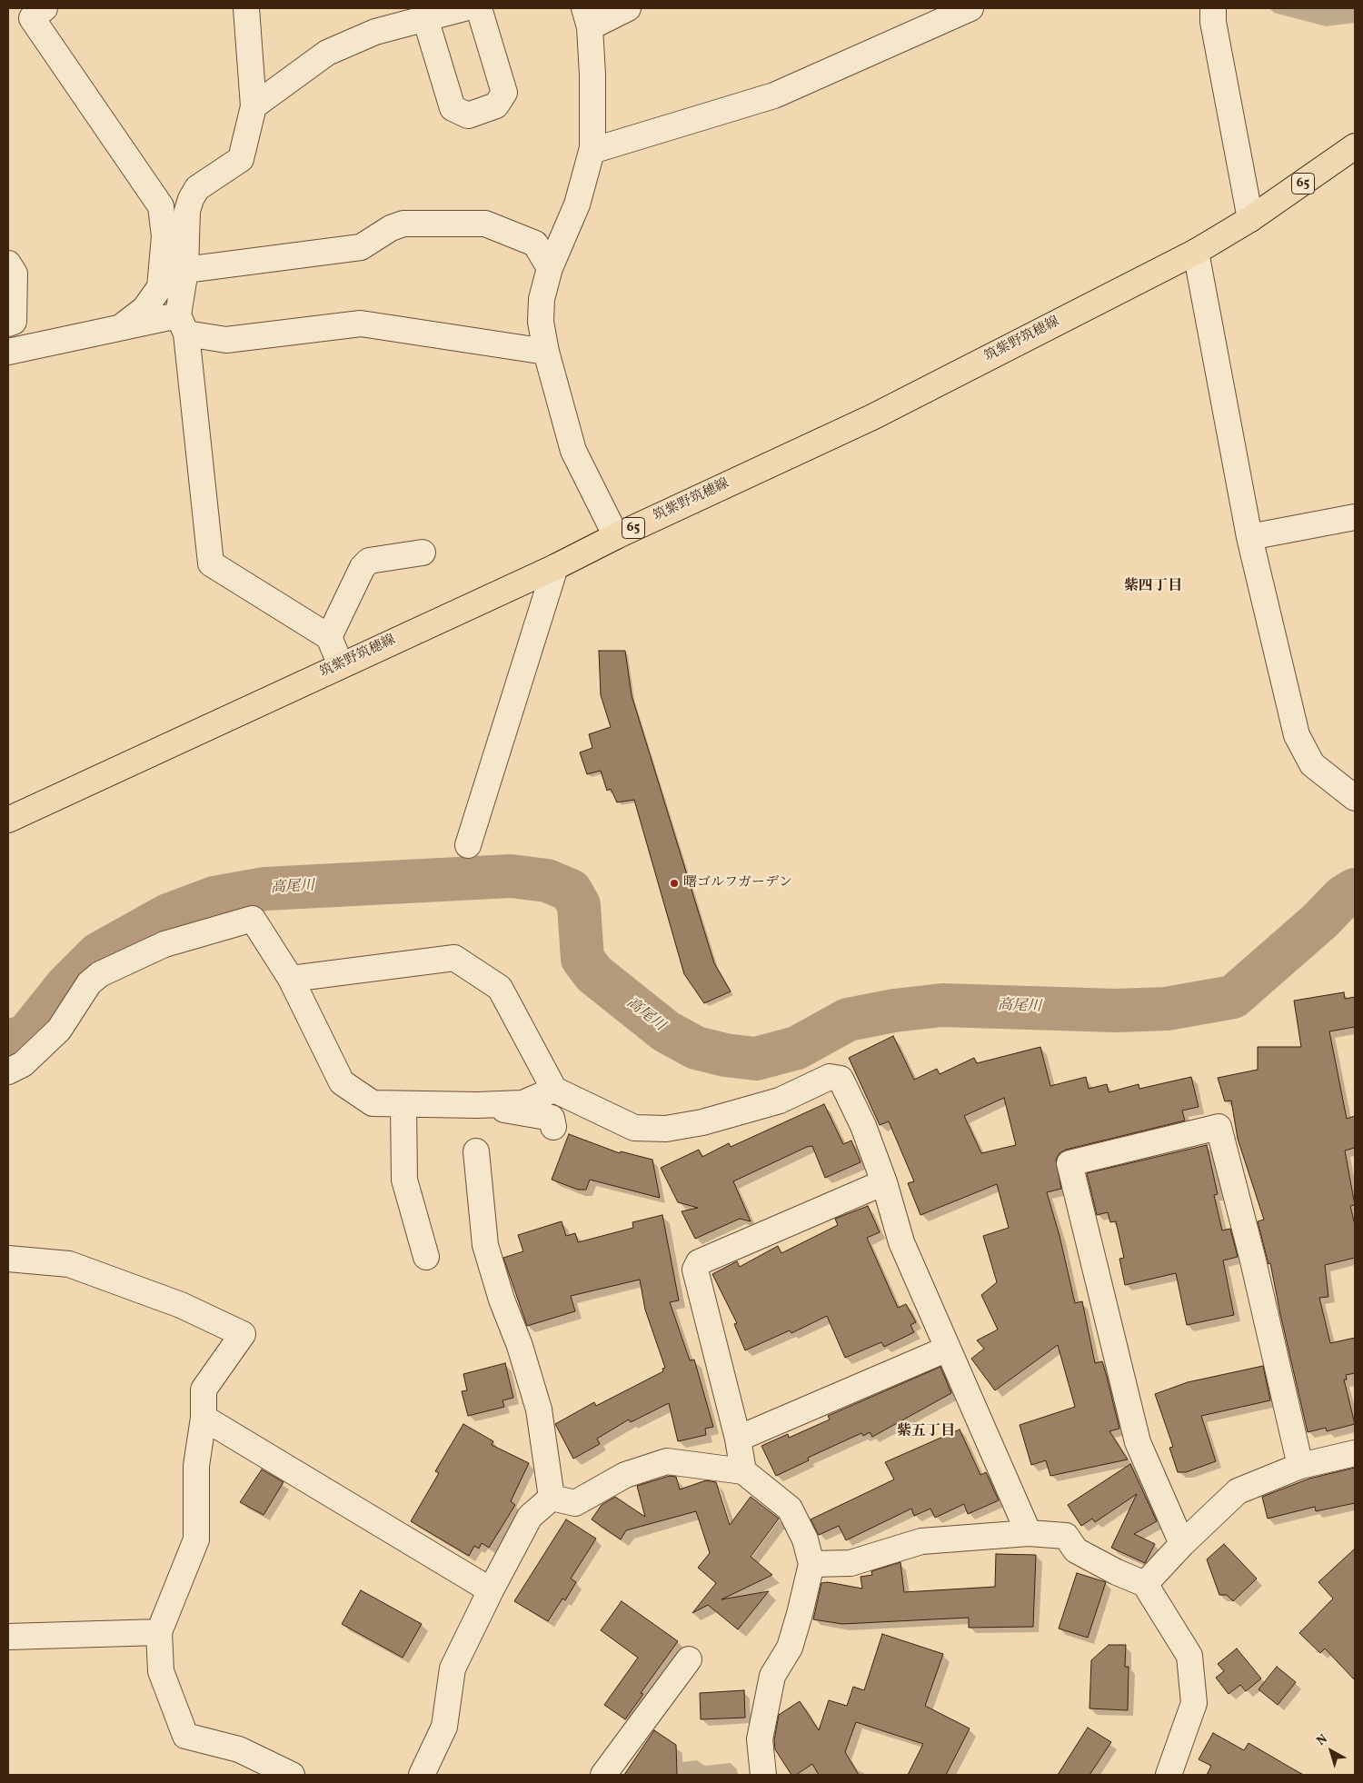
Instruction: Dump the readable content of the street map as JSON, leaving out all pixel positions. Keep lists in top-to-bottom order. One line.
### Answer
{"streets":{"main road":["65","筑紫野筑穂線"]},"districts":["紫四丁目","紫五丁目"],"water":["高尾川"],"places":["曙ゴルフガーデン"],"north":"top left"}
